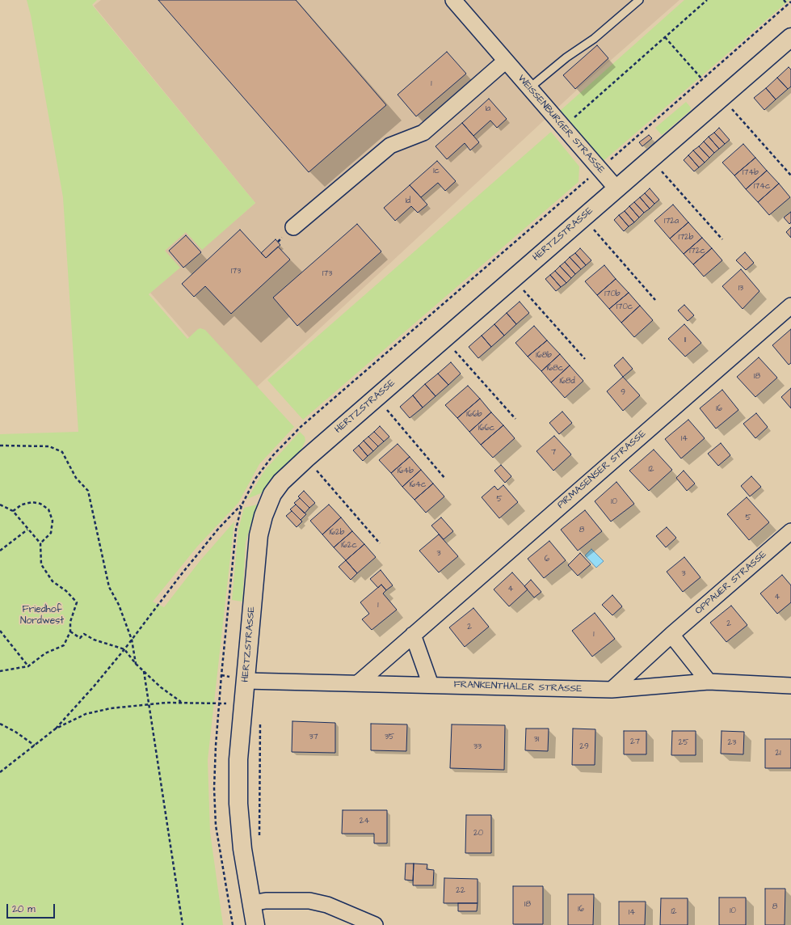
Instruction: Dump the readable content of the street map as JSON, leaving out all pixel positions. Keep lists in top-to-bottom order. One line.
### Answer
{"streets":{"main road":["HERTZSTRASSE"],"street":["WEISSENBURGER STRASSE","PIRMASENSER STRASSE","OPPAUER STRASSE","FRANKENTHALER STRASSE"]},"crossings":[["WEISSENBURGER STRASSE","HERTZSTRASSE"],["HERTZSTRASSE","FRANKENTHALER STRASSE"],["PIRMASENSER STRASSE","FRANKENTHALER STRASSE"],["OPPAUER STRASSE","FRANKENTHALER STRASSE"]],"parks":["Friedhof Nordwest"],"house_numbers":["1","1a","1c","174b","174c","1d","172a","172b","172c","173","173","13","170b","170c","11","168b","168c","18","168d","9","16","166b","166c","14","7","12","164b","164c","5","10","5","8","162b","162c","3","6","3","4","4","1","2","2","1","37","35","31","27","25","23","33","29","21","24","20","22","18","8","16","10","12","14"],"scale_bar":"20 m"}
